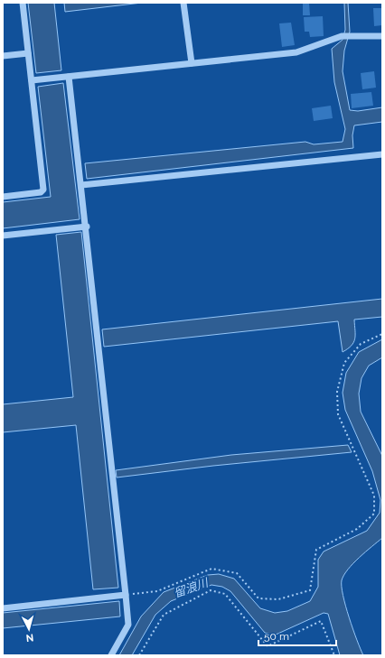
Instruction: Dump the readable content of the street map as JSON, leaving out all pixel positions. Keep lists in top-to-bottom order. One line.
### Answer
{"water":["留浪川"],"scale_bar":"50 m","north":"bottom"}
